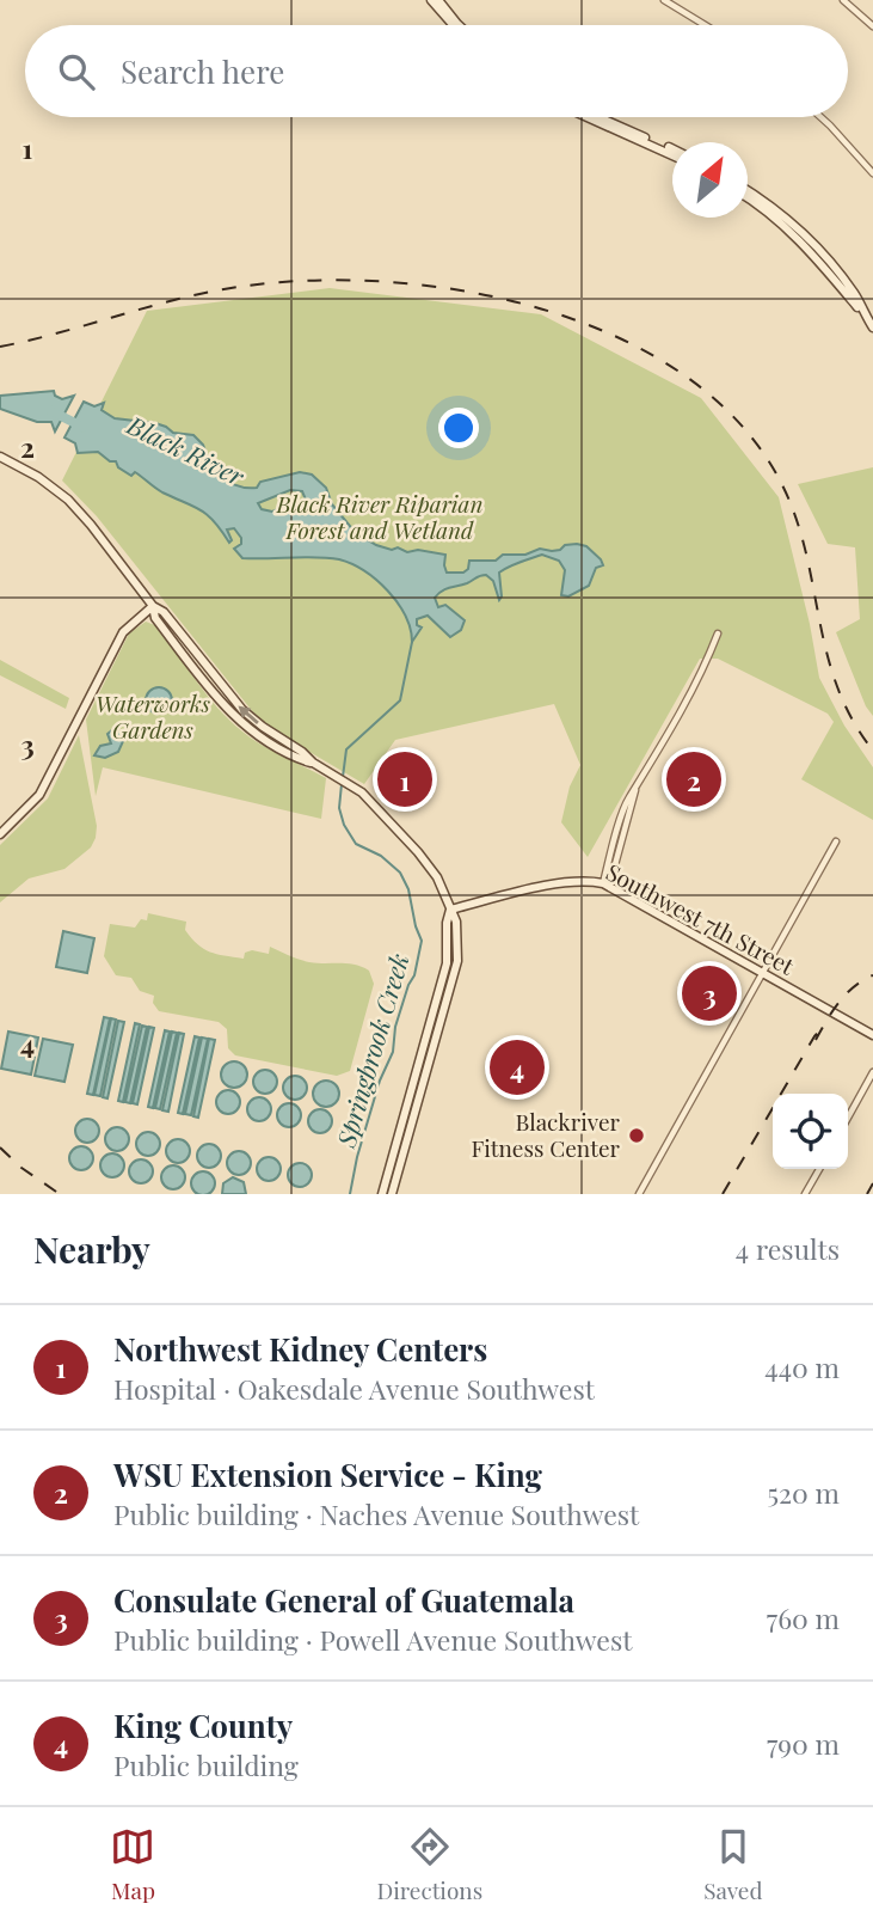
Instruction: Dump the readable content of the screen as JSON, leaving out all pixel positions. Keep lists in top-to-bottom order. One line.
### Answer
{"streets":{"street":["Southwest 7th Street"]},"water":["Black River","Springbrook Creek"],"parks":["Black River Riparian Forest and Wetland","Waterworks Gardens"],"places":["Blackriver Fitness Center"],"north":"top right","page":{"search":"Search here","pins":["1","2","3","4"],"heading":["Nearby","4 results"],"list":[{"mark":"1","name":"Northwest Kidney Centers","note":"Hospital · Oakesdale Avenue Southwest","value":"440 m"},{"mark":"2","name":"WSU Extension Service - King","note":"Public building · Naches Avenue Southwest","value":"520 m"},{"mark":"3","name":"Consulate General of Guatemala","note":"Public building · Powell Avenue Southwest","value":"760 m"},{"mark":"4","name":"King County","note":"Public building","value":"790 m"}],"nav":["Map","Directions","Saved"]},"grid":{"rows":["1","2","3","4"]}}
